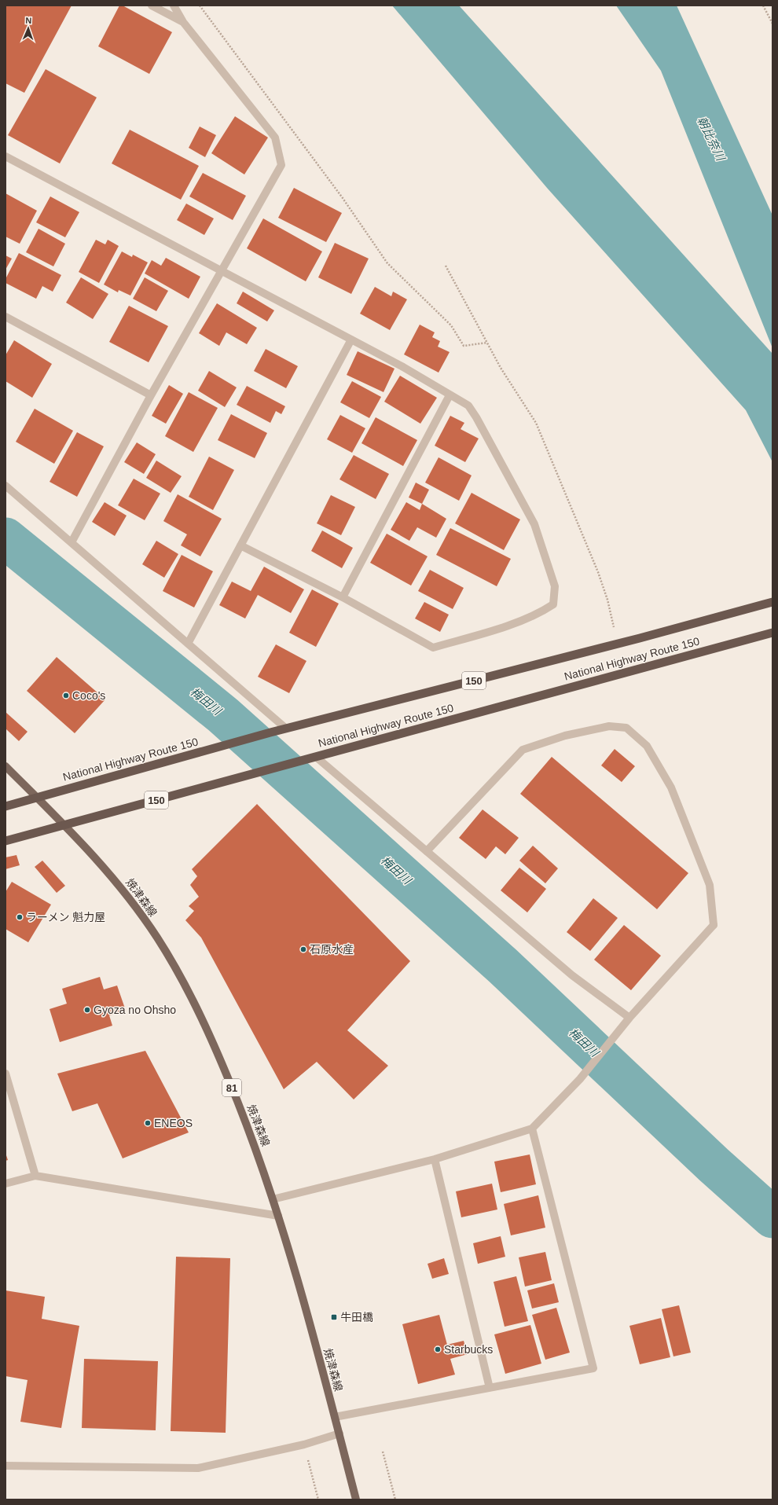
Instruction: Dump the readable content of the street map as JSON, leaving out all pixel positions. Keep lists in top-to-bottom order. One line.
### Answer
{"streets":{"highway":["National Highway Route 150","150"],"main road":["焼津森線","81"]},"crossings":[["National Highway Route 150","焼津森線"]],"water":["朝比奈川","梅田川"],"places":{"other":["Coco's","ラーメン 魁力屋","石原水産","Gyoza no Ohsho","ENEOS","Starbucks"],"transit":["牛田橋"]},"north":"top"}
